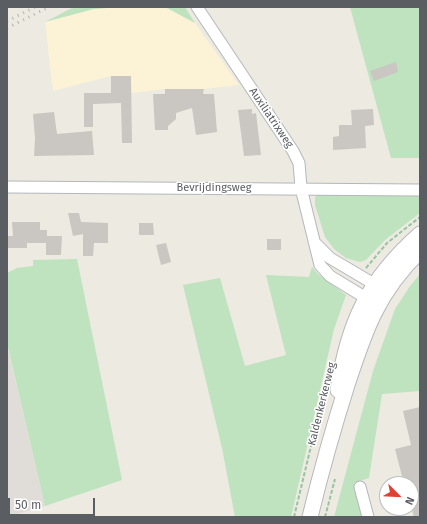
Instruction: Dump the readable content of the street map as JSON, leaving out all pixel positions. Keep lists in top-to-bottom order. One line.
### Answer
{"streets":{"main road":["Kaldenkerkerweg"],"street":["Auxiliatrixweg","Bevrijdingsweg"]},"crossings":[["Auxiliatrixweg","Bevrijdingsweg"],["Auxiliatrixweg","Kaldenkerkerweg"]],"scale_bar":"50 m","north":"bottom right"}
